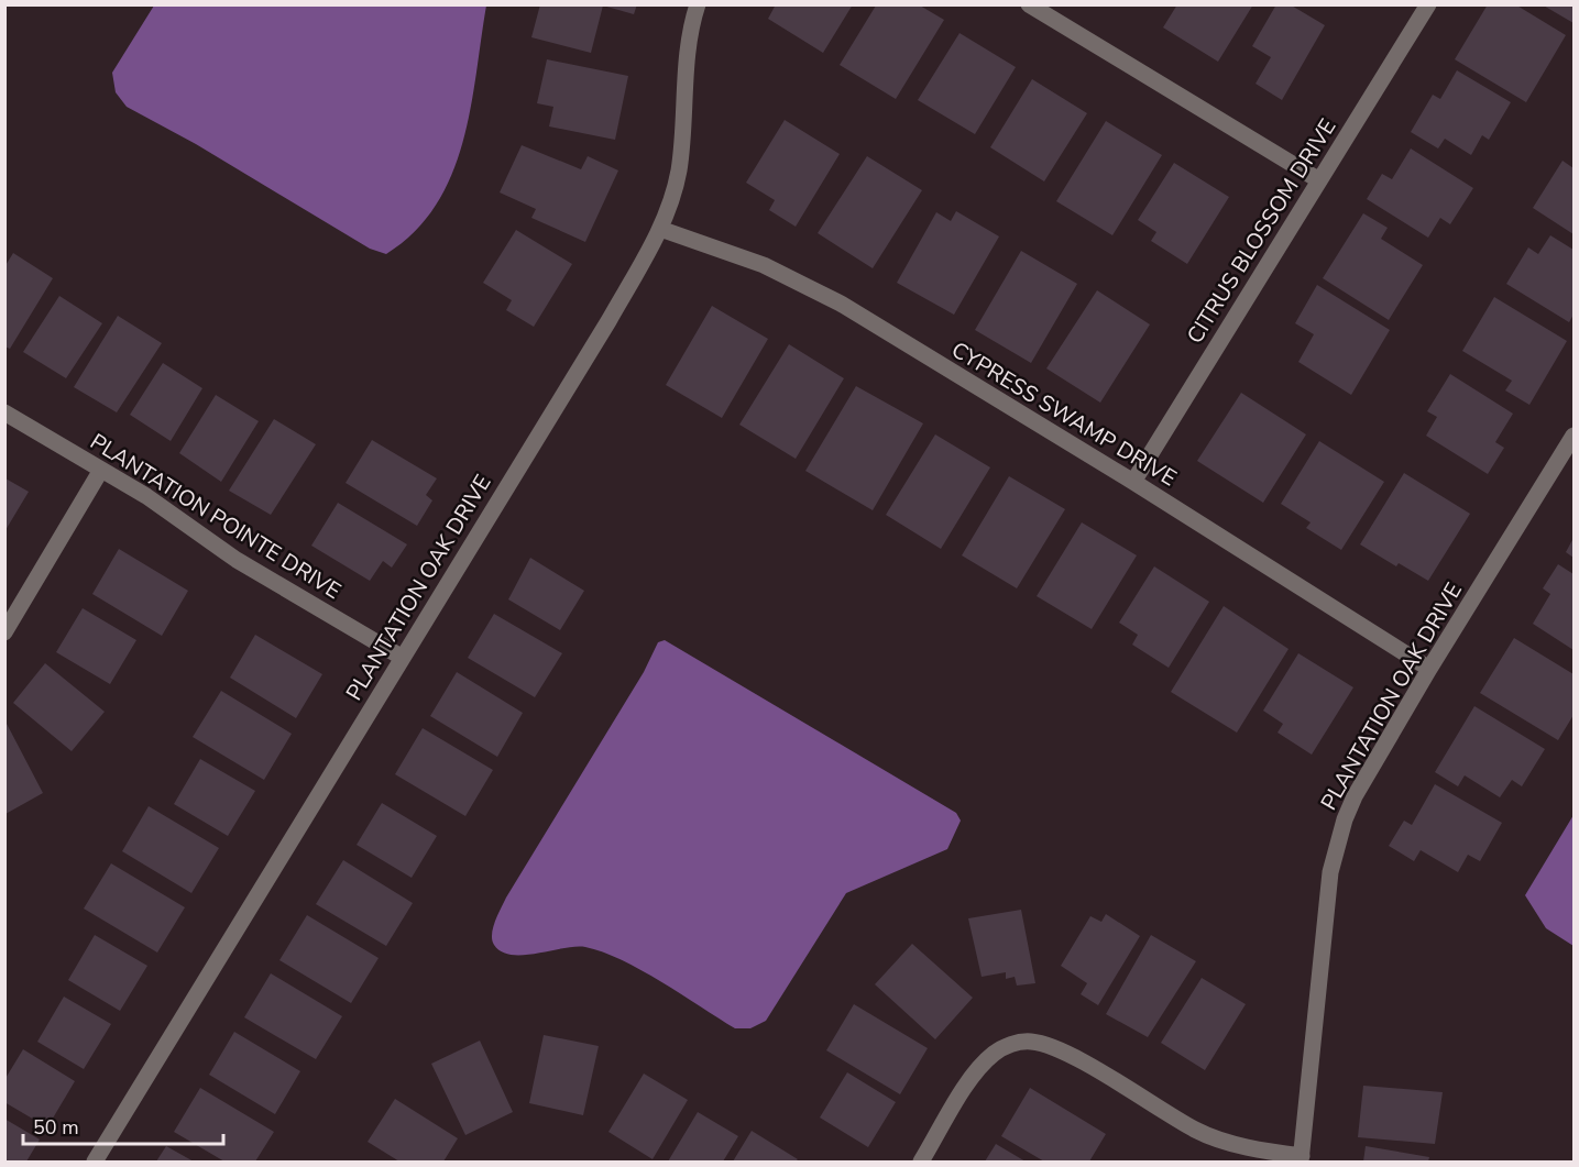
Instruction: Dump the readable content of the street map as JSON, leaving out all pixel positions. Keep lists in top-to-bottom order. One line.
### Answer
{"streets":{"street":["CITRUS BLOSSOM DRIVE","CYPRESS SWAMP DRIVE","PLANTATION POINTE DRIVE","PLANTATION OAK DRIVE"]},"crossings":[["CITRUS BLOSSOM DRIVE","CYPRESS SWAMP DRIVE"],["CYPRESS SWAMP DRIVE","PLANTATION OAK DRIVE"],["PLANTATION POINTE DRIVE","PLANTATION OAK DRIVE"]],"scale_bar":"50 m"}
